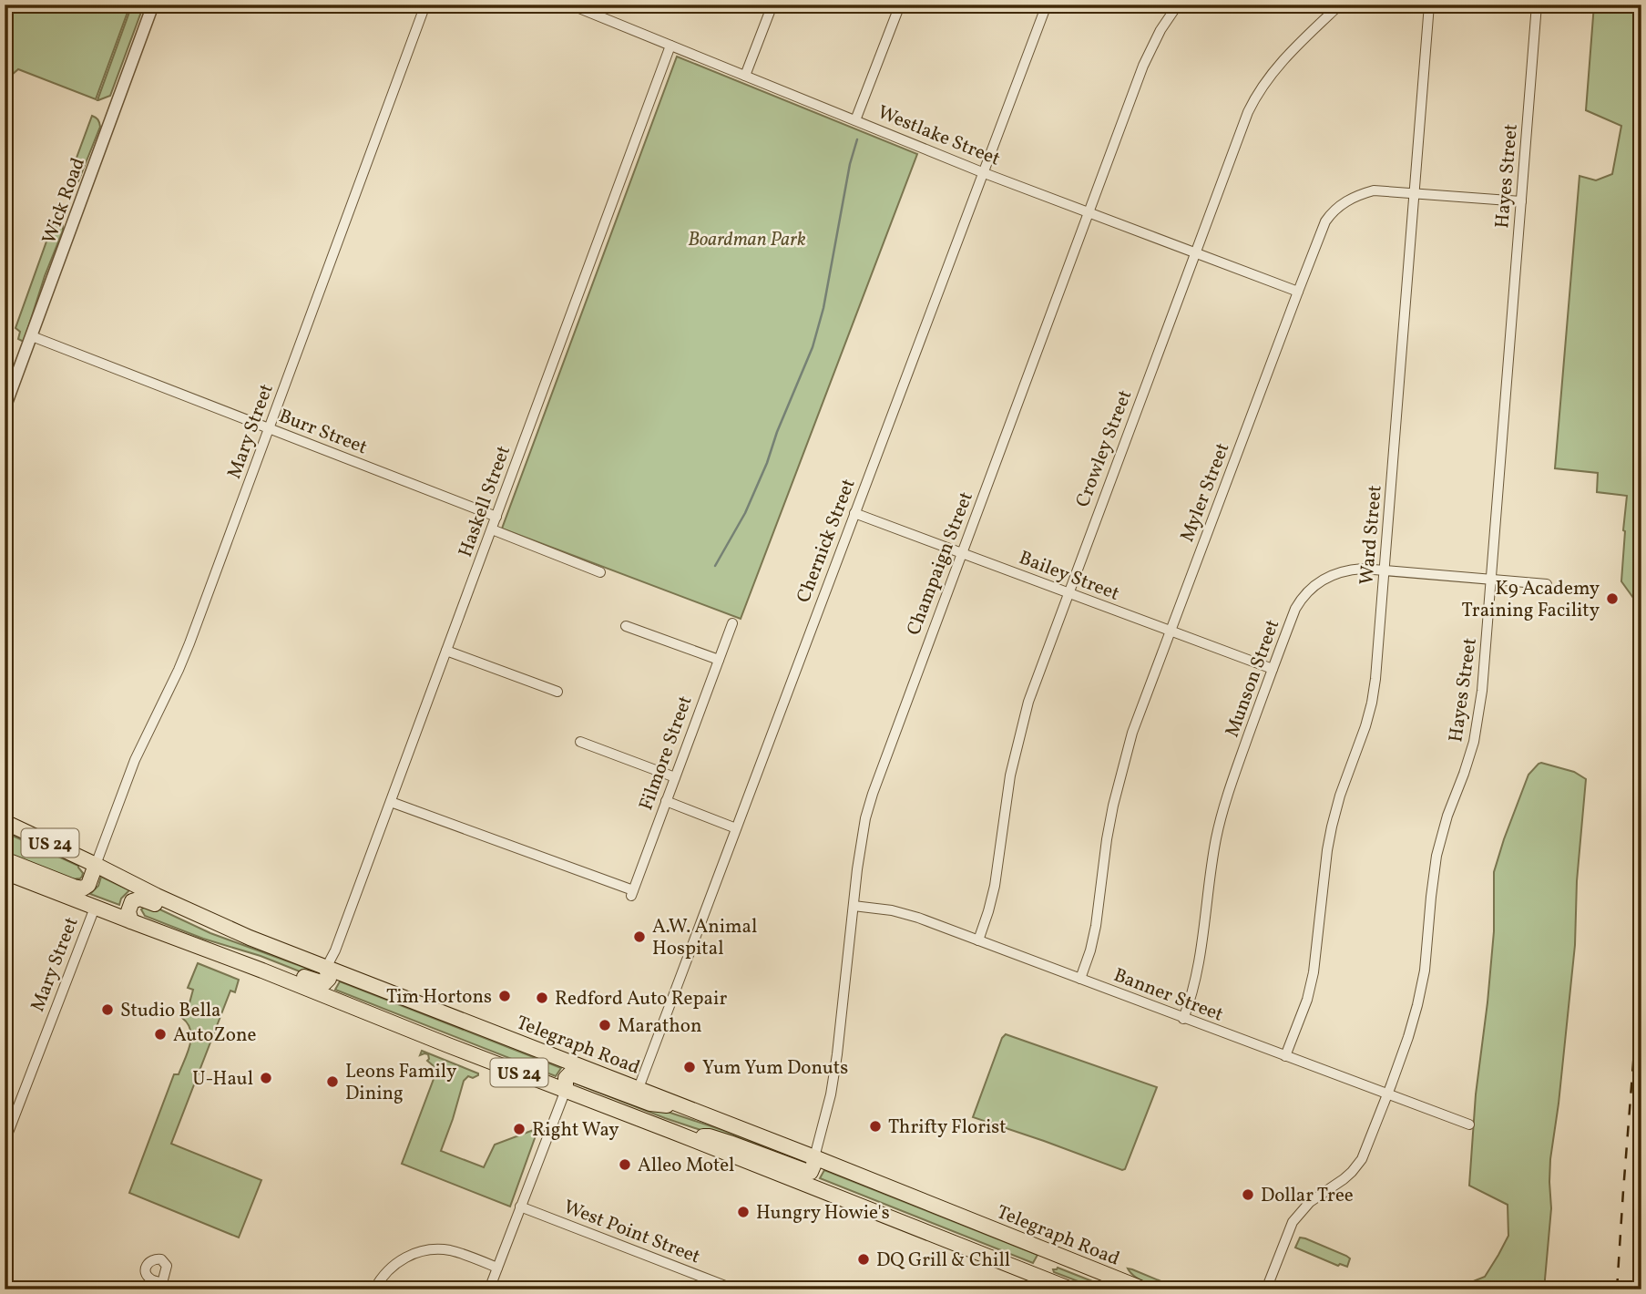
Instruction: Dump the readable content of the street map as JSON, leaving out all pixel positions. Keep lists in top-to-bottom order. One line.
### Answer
{"streets":{"main road":["US 24","Telegraph Road"],"street":["Westlake Street","Hayes Street","Wick Road","Mary Street","Burr Street","Crowley Street","Myler Street","Haskell Street","Ward Street","Chernick Street","Champaign Street","Bailey Street","Munson Street","Filmore Street","Banner Street","West Point Street"]},"crossings":[["Westlake Street","Crowley Street"],["Westlake Street","Myler Street"],["Westlake Street","Haskell Street"],["Westlake Street","Chernick Street"],["Westlake Street","Champaign Street"],["Hayes Street","Myler Street"],["Hayes Street","Munson Street"],["Hayes Street","Banner Street"],["Wick Road","Burr Street"],["Mary Street","Burr Street"],["Mary Street","US 24"],["Mary Street","Telegraph Road"],["Burr Street","Haskell Street"],["Crowley Street","Bailey Street"],["Crowley Street","Banner Street"],["Myler Street","Ward Street"],["Myler Street","Bailey Street"],["Myler Street","Banner Street"],["Haskell Street","Filmore Street"],["Haskell Street","Telegraph Road"],["Ward Street","Munson Street"],["Ward Street","Banner Street"],["Chernick Street","Bailey Street"],["Chernick Street","Telegraph Road"],["Champaign Street","Bailey Street"],["Champaign Street","Banner Street"],["Champaign Street","Telegraph Road"],["Bailey Street","Munson Street"],["Munson Street","Banner Street"]],"parks":["Boardman Park"],"places":["K9 Academy Training Facility","A.W. Animal Hospital","Tim Hortons","Redford Auto Repair","Studio Bella","Marathon","AutoZone","Yum Yum Donuts","U-Haul","Leons Family Dining","Thrifty Florist","Right Way","Alleo Motel","Dollar Tree","Hungry Howie's","DQ Grill & Chill"]}
